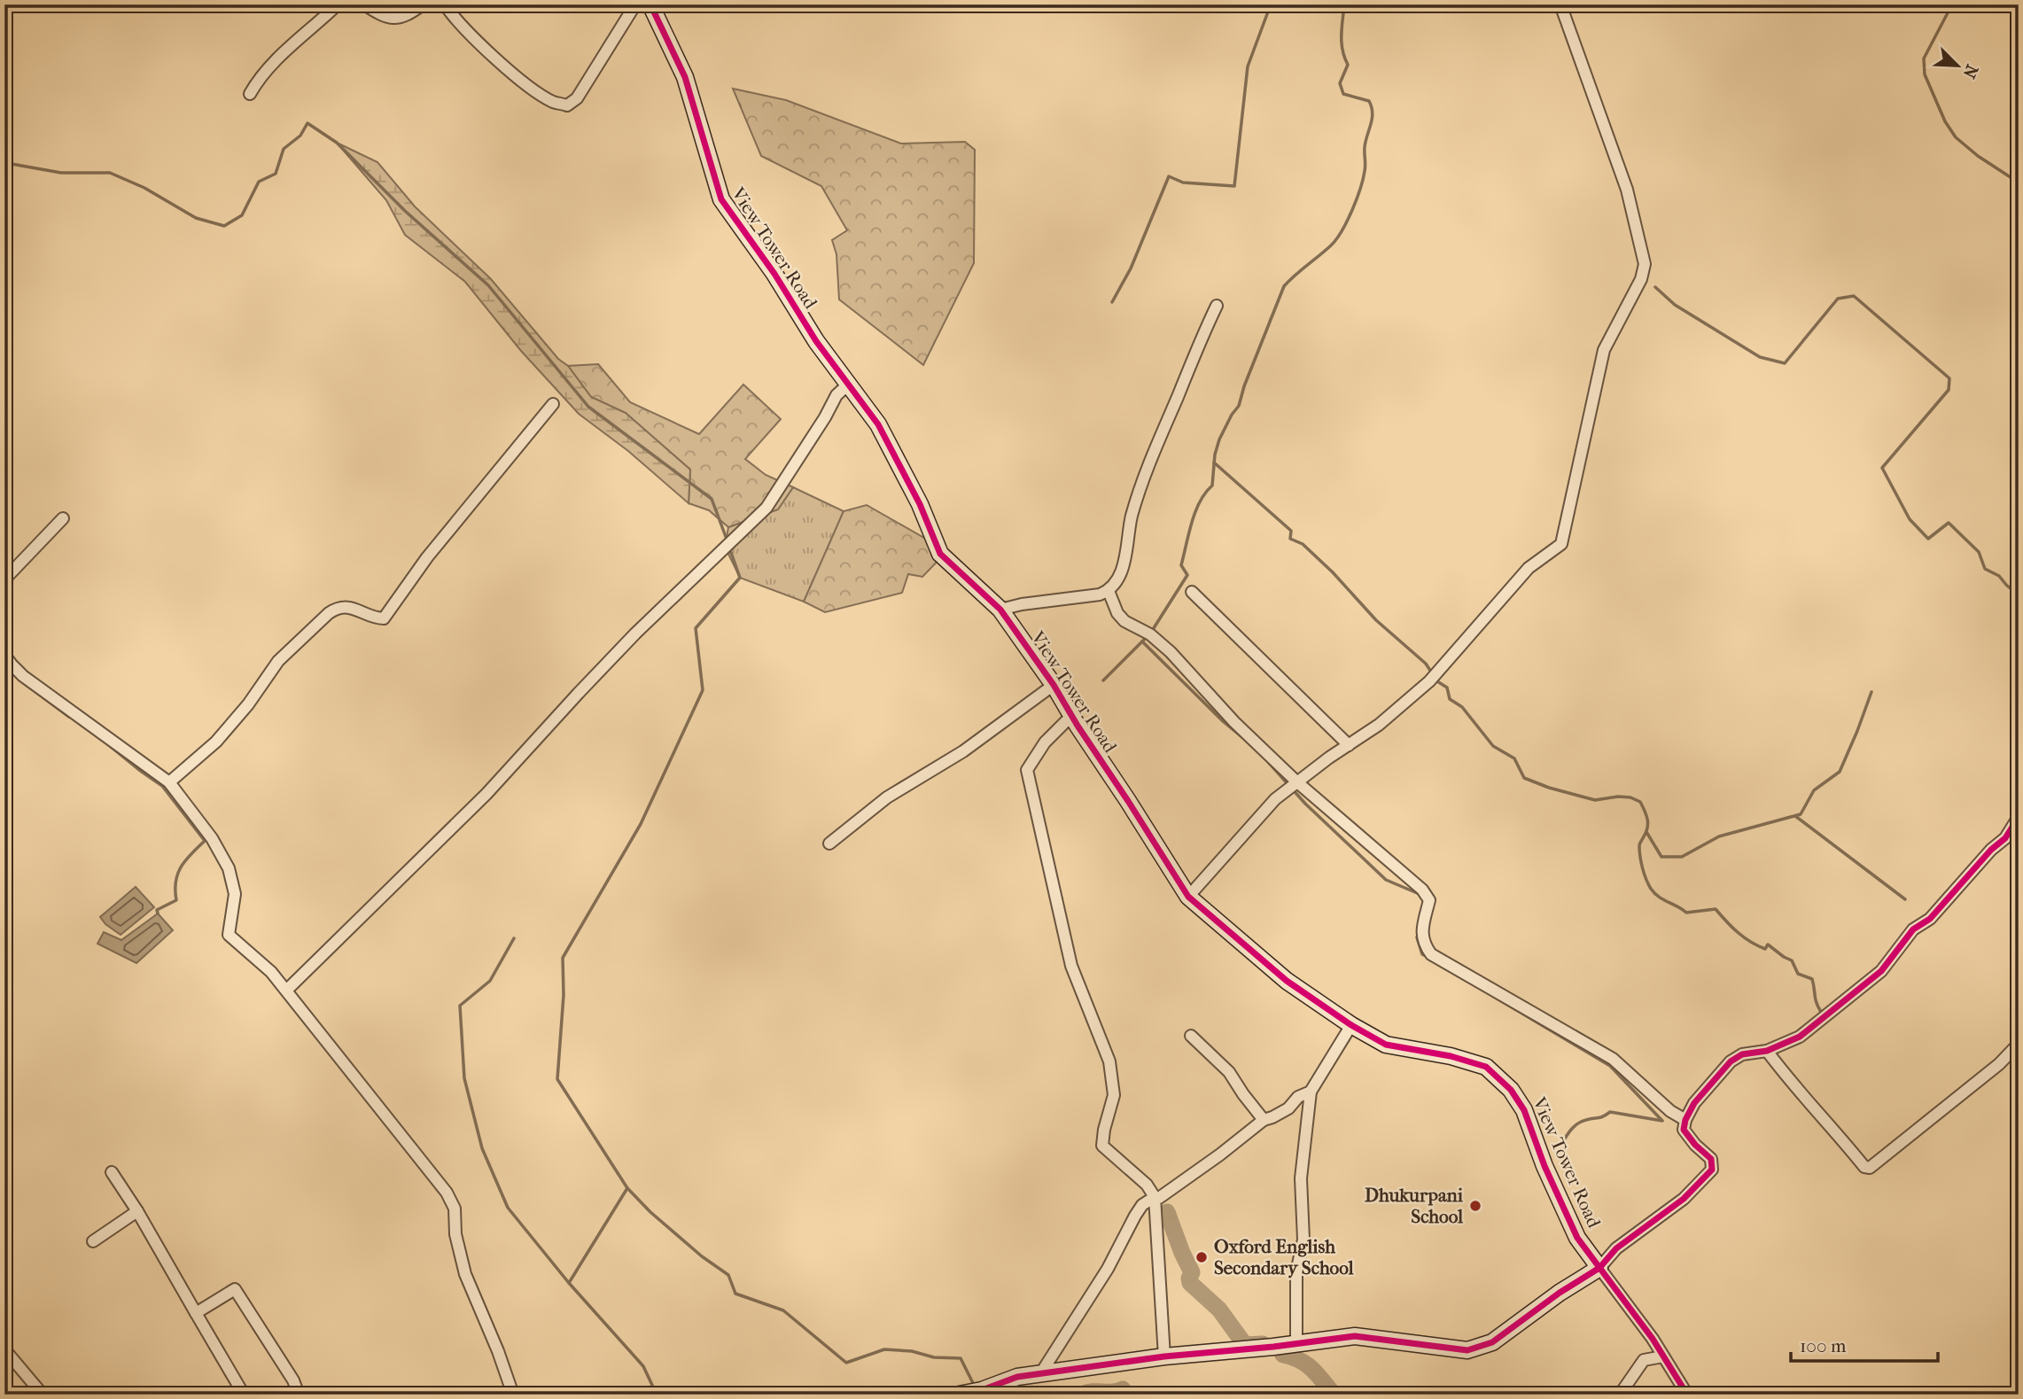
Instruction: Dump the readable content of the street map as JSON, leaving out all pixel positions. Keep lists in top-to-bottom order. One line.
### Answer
{"streets":{"street":["View Tower Road"]},"places":["Dhukurpani School","Oxford English Secondary School"],"scale_bar":"100 m","north":"bottom right"}
